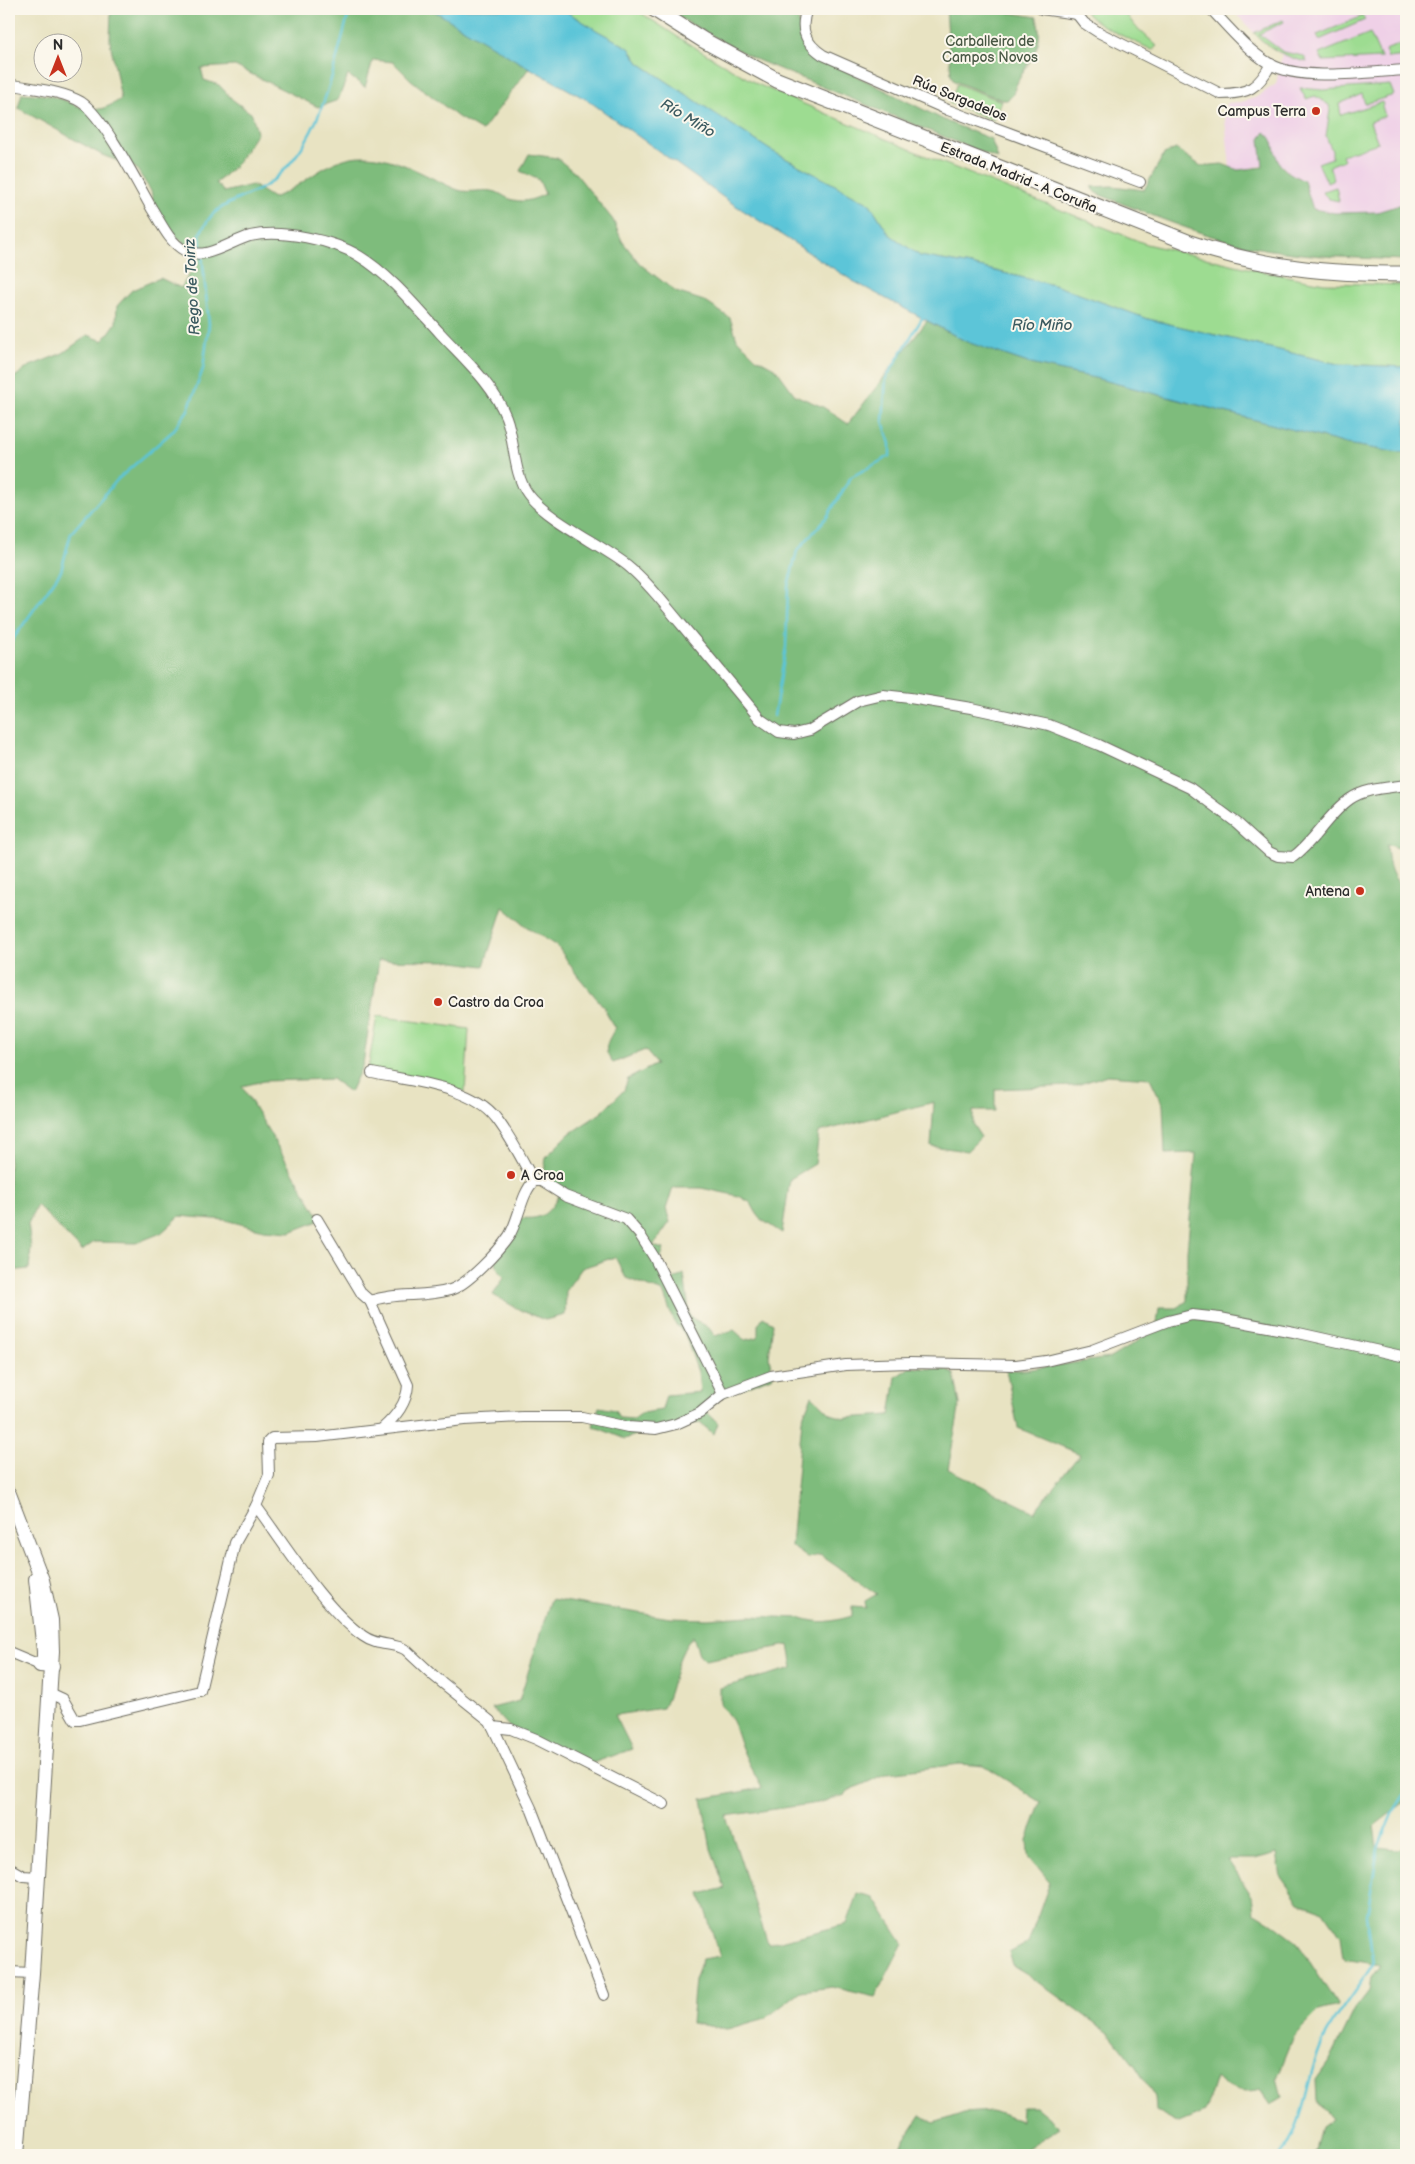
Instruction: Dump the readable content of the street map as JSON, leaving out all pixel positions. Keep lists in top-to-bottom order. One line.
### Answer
{"streets":{"highway":["Estrada Madrid - A Coruña"],"street":["Rúa Sargadelos"]},"water":["Río Miño","Rego de Toiriz"],"parks":["Carballeira de Campos Novos"],"places":["Campus Terra","Antena","Castro da Croa","A Croa"],"north":"top"}
